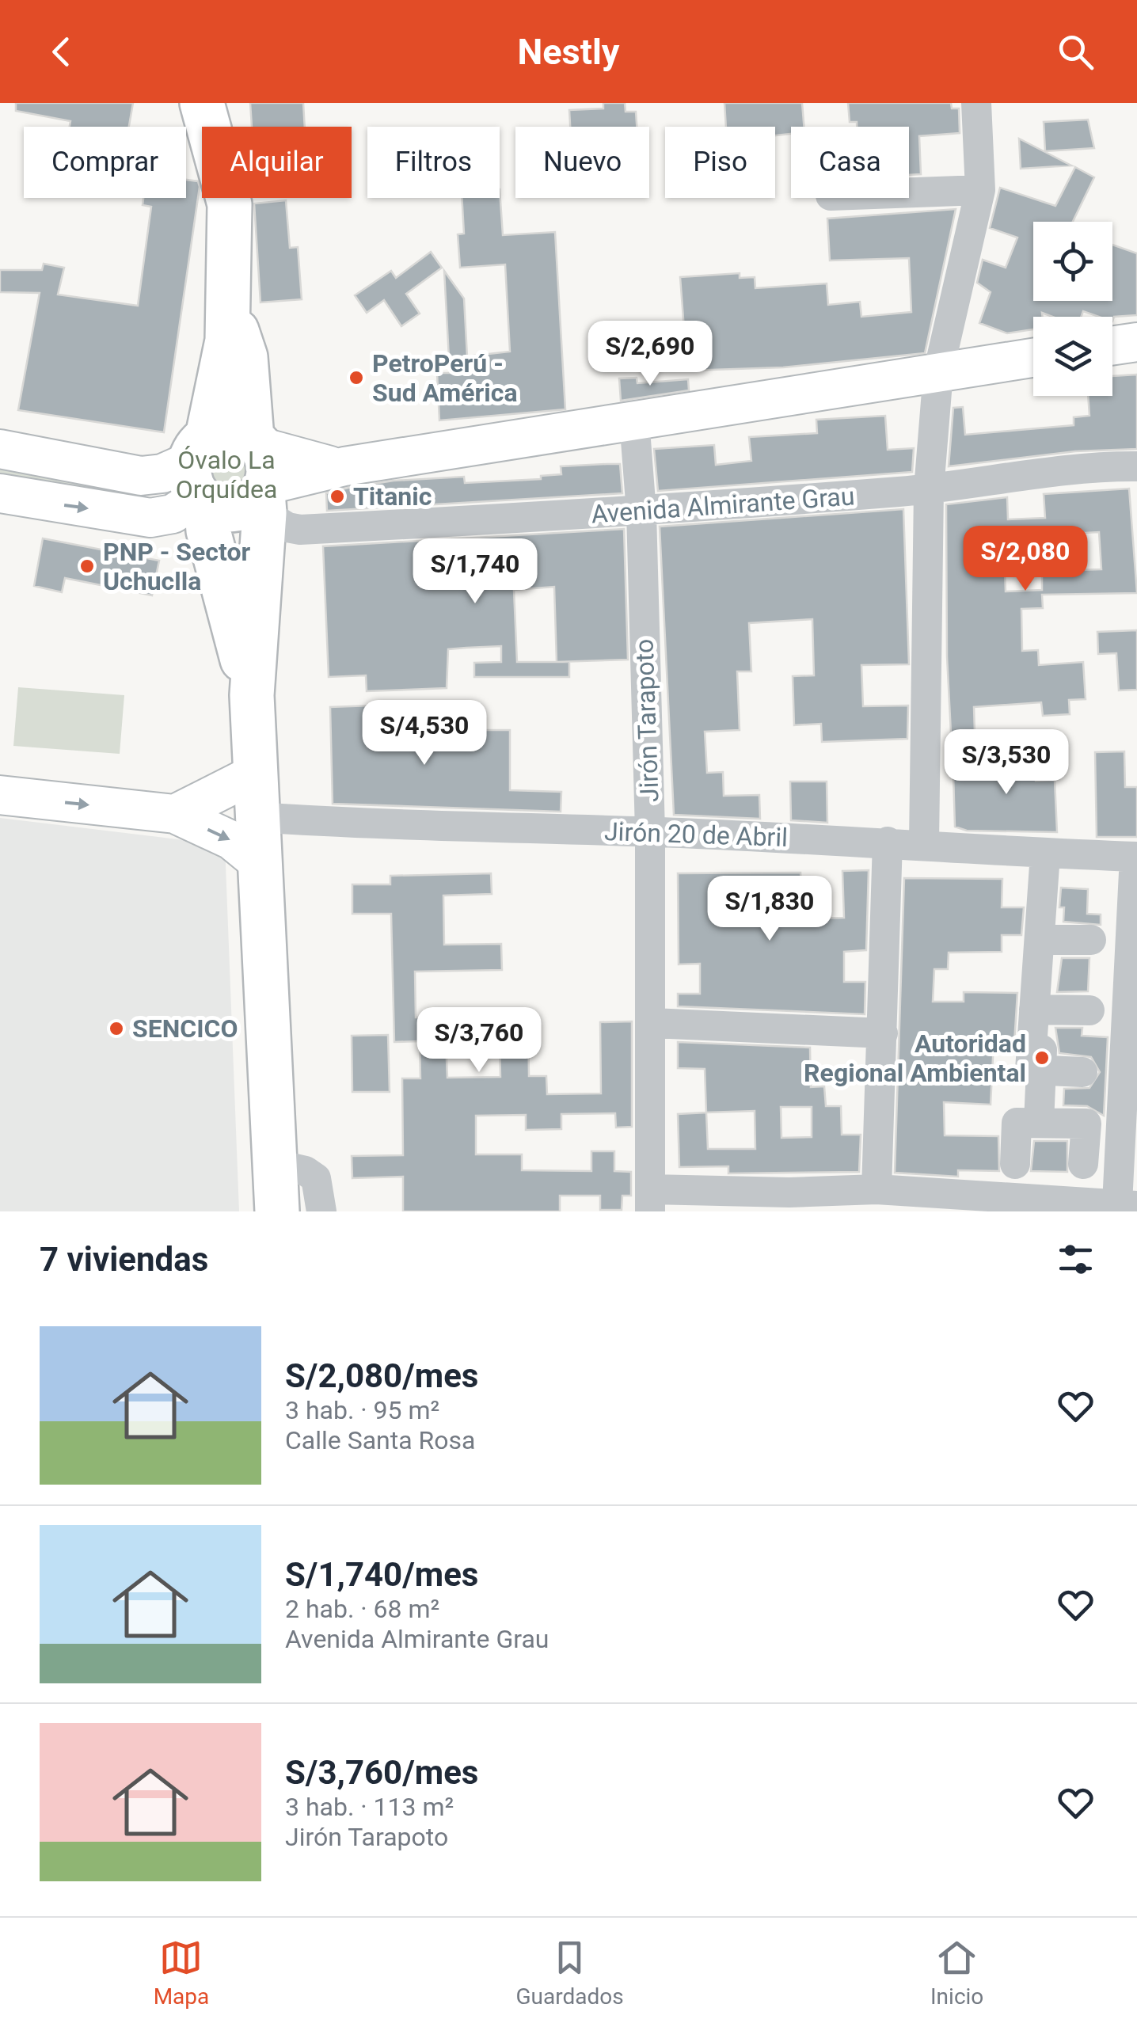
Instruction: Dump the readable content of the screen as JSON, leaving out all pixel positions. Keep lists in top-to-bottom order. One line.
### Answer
{"streets":{"street":["Avenida Almirante Grau","Jirón Tarapoto","Jirón 20 de Abril"]},"crossings":[["Avenida Almirante Grau","Jirón Tarapoto"],["Jirón Tarapoto","Jirón 20 de Abril"]],"parks":["Óvalo La Orquídea"],"places":["PetroPerú - Sud América","Titanic","PNP - Sector Uchuclla","SENCICO","Autoridad Regional Ambiental"],"page":{"header":"Nestly","chip":["Comprar","Alquilar","Filtros","Nuevo","Piso","Casa"],"price":["S/2,690","S/2,080","S/1,740","S/4,530","S/3,530","S/1,830","S/3,760"],"heading":"7 viviendas","list":[{"name":"S/2,080/mes","note":"3 hab. · 95 m² · Calle Santa Rosa"},{"name":"S/1,740/mes","note":"2 hab. · 68 m² · Avenida Almirante Grau"},{"name":"S/3,760/mes","note":"3 hab. · 113 m² · Jirón Tarapoto"}],"tabs":["Mapa","Guardados","Inicio"]}}
